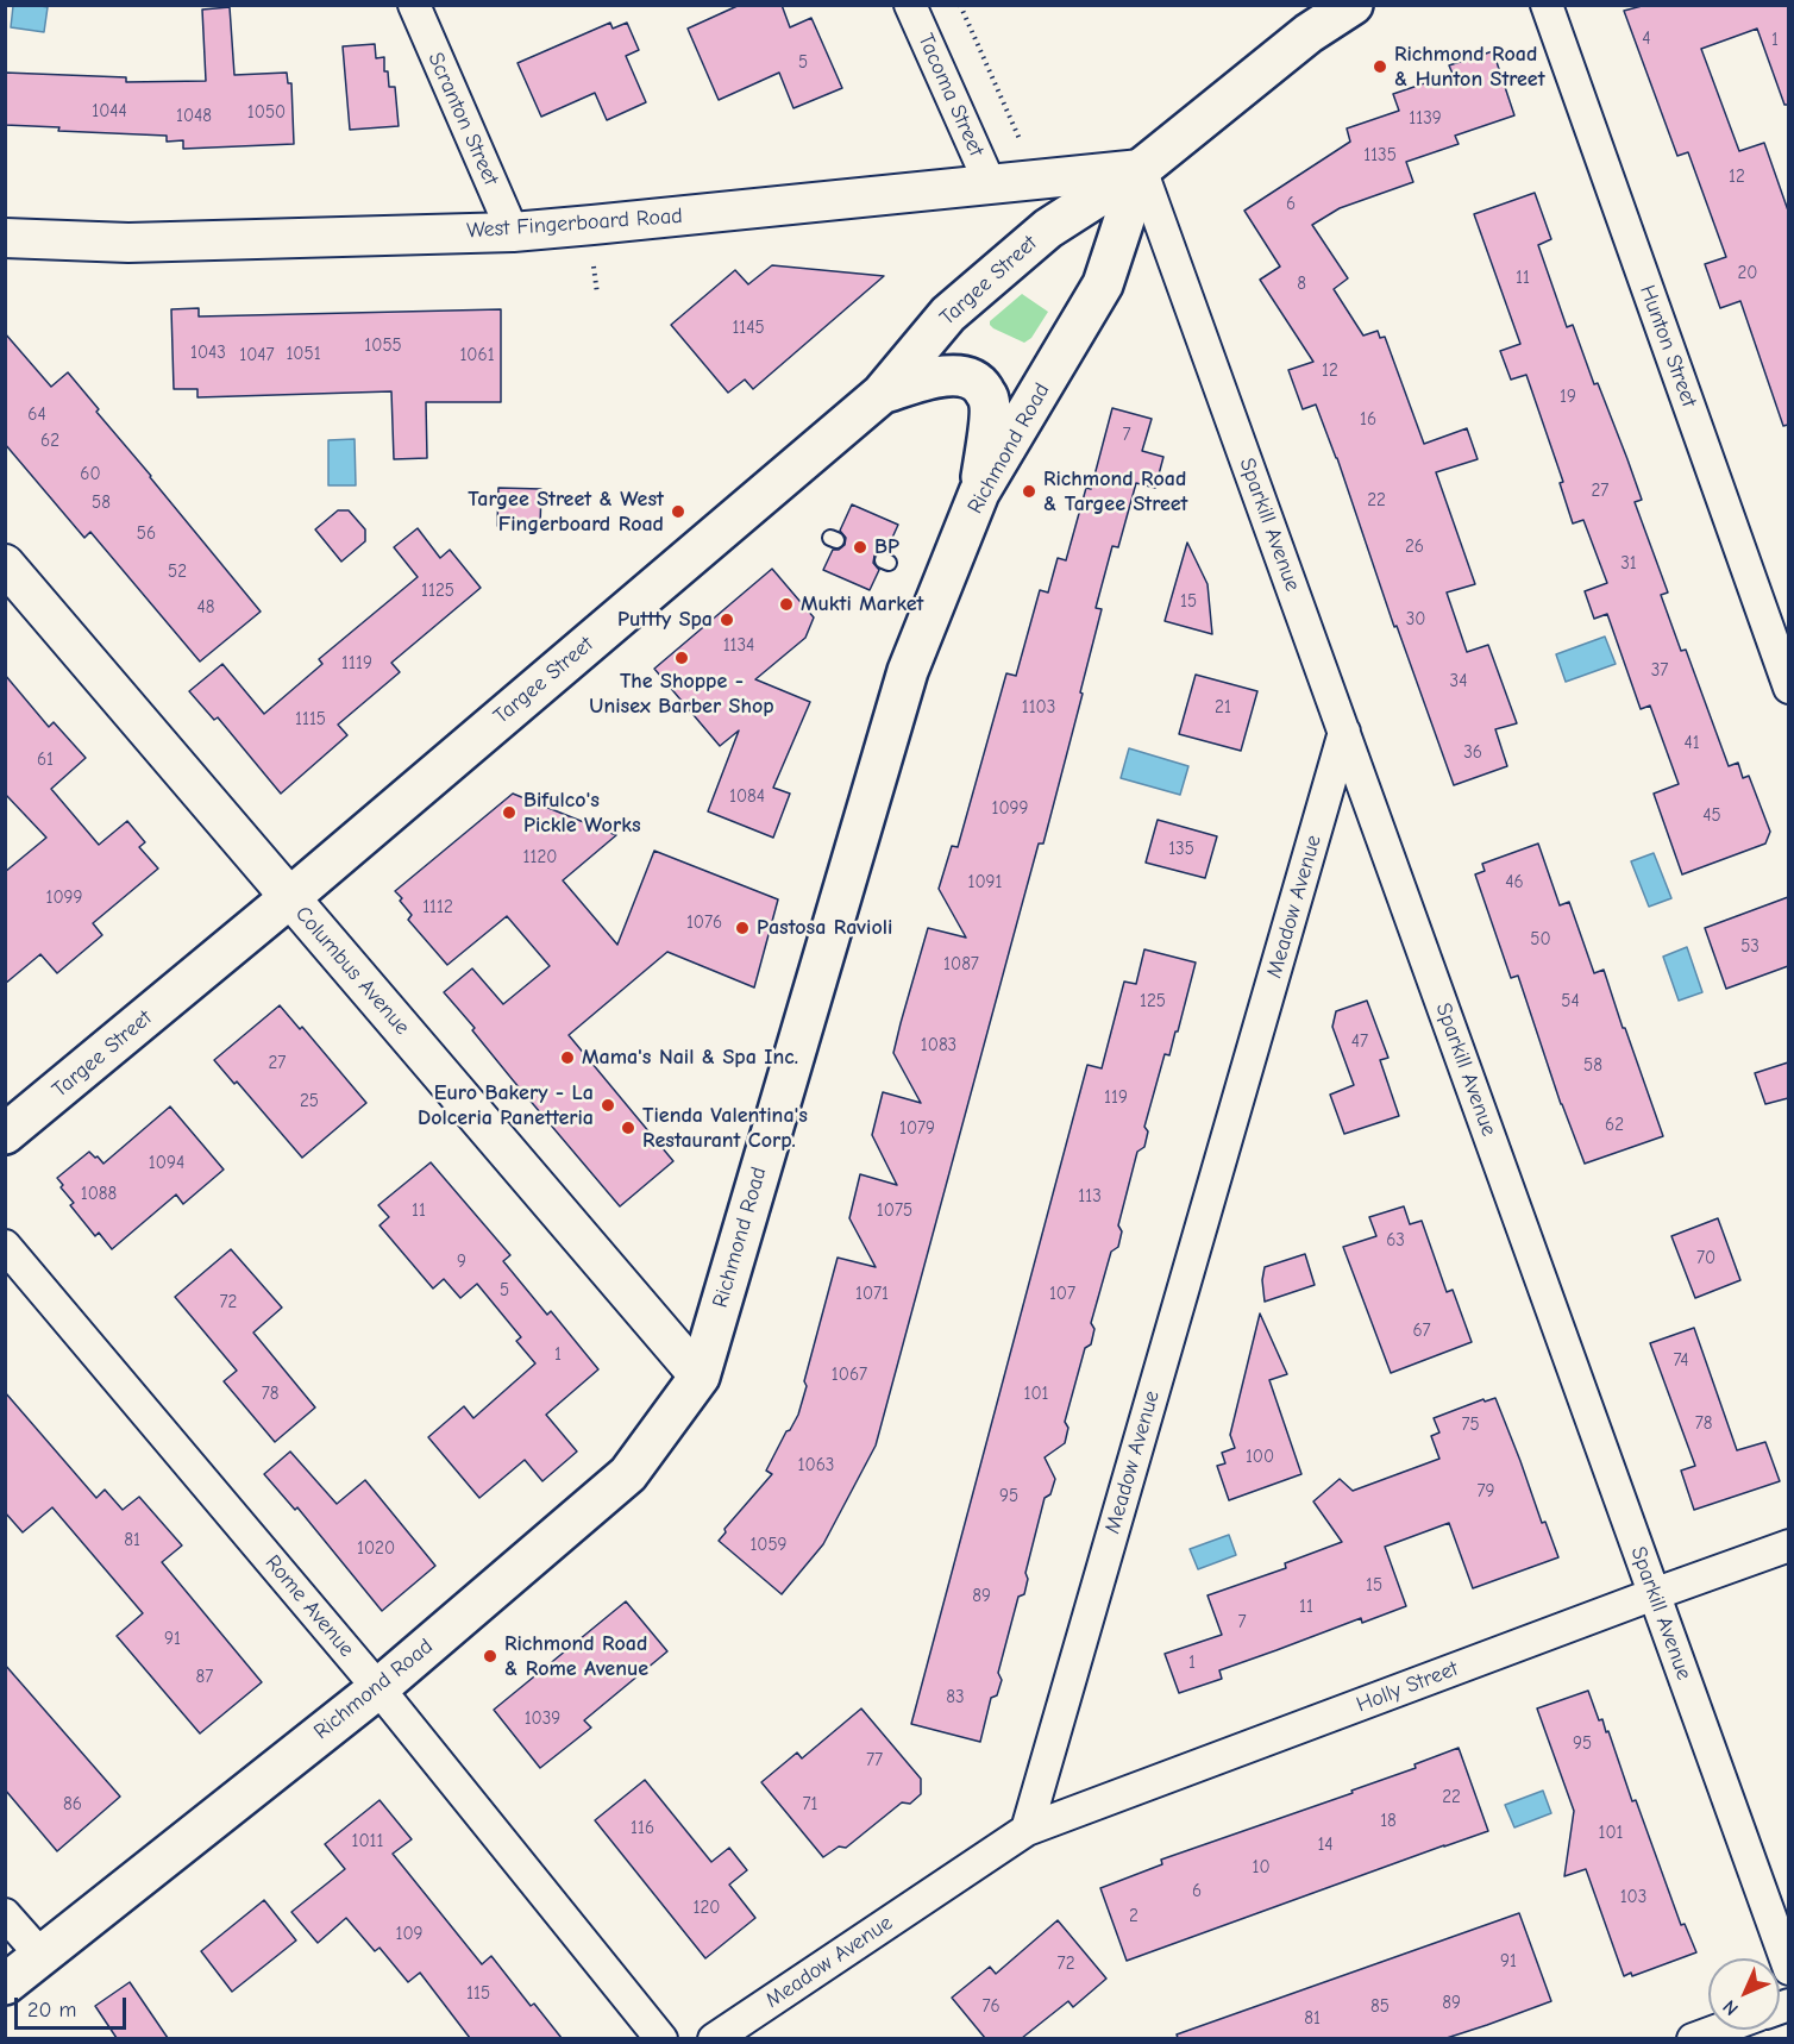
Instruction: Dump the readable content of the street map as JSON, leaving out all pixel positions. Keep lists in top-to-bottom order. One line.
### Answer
{"streets":{"main road":["Targee Street","Richmond Road"],"street":["Tacoma Street","Scranton Street","West Fingerboard Road","Hunton Street","Sparkill Avenue","Meadow Avenue","Columbus Avenue","Rome Avenue","Holly Street"]},"crossings":[["Tacoma Street","West Fingerboard Road"],["Scranton Street","West Fingerboard Road"],["West Fingerboard Road","Targee Street"],["West Fingerboard Road","Richmond Road"],["West Fingerboard Road","Sparkill Avenue"],["Targee Street","Richmond Road"],["Targee Street","Sparkill Avenue"],["Targee Street","Columbus Avenue"],["Richmond Road","Sparkill Avenue"],["Richmond Road","Columbus Avenue"],["Richmond Road","Rome Avenue"],["Sparkill Avenue","Meadow Avenue"],["Sparkill Avenue","Holly Street"],["Meadow Avenue","Holly Street"]],"places":["Richmond Road & Hunton Street","Richmond Road & Targee Street","Targee Street & West Fingerboard Road","BP","Mukti Market","Puttty Spa","The Shoppe - Unisex Barber Shop","Bifulco's Pickle Works","Pastosa Ravioli","Mama's Nail & Spa Inc.","Euro Bakery - La Dolceria Panetteria","Tienda Valentina's Restaurant Corp.","Richmond Road & Rome Avenue"],"house_numbers":["4","1","5","1044","1050","1048","1139","1135","12","6","20","11","8","1145","1055","1043","1051","1047","1061","12","19","64","16","7","62","60","27","22","58","56","26","31","52","1125","15","48","30","1134","1119","37","34","1103","21","1115","41","36","61","1084","1099","45","135","1120","1091","46","1099","1112","1076","50","53","1087","125","54","47","1083","27","58","119","25","62","1079","1094","1088","113","11","1075","63","70","9","5","1071","107","72","67","1","74","1067","78","101","78","75","100","1063","79","95","81","1059","1020","15","89","11","7","91","1","87","83","1039","95","77","22","86","71","18","116","101","1011","14","10","6","103","120","2","109","91","72","115","89","76","85","81"],"scale_bar":"20 m","north":"bottom left"}
